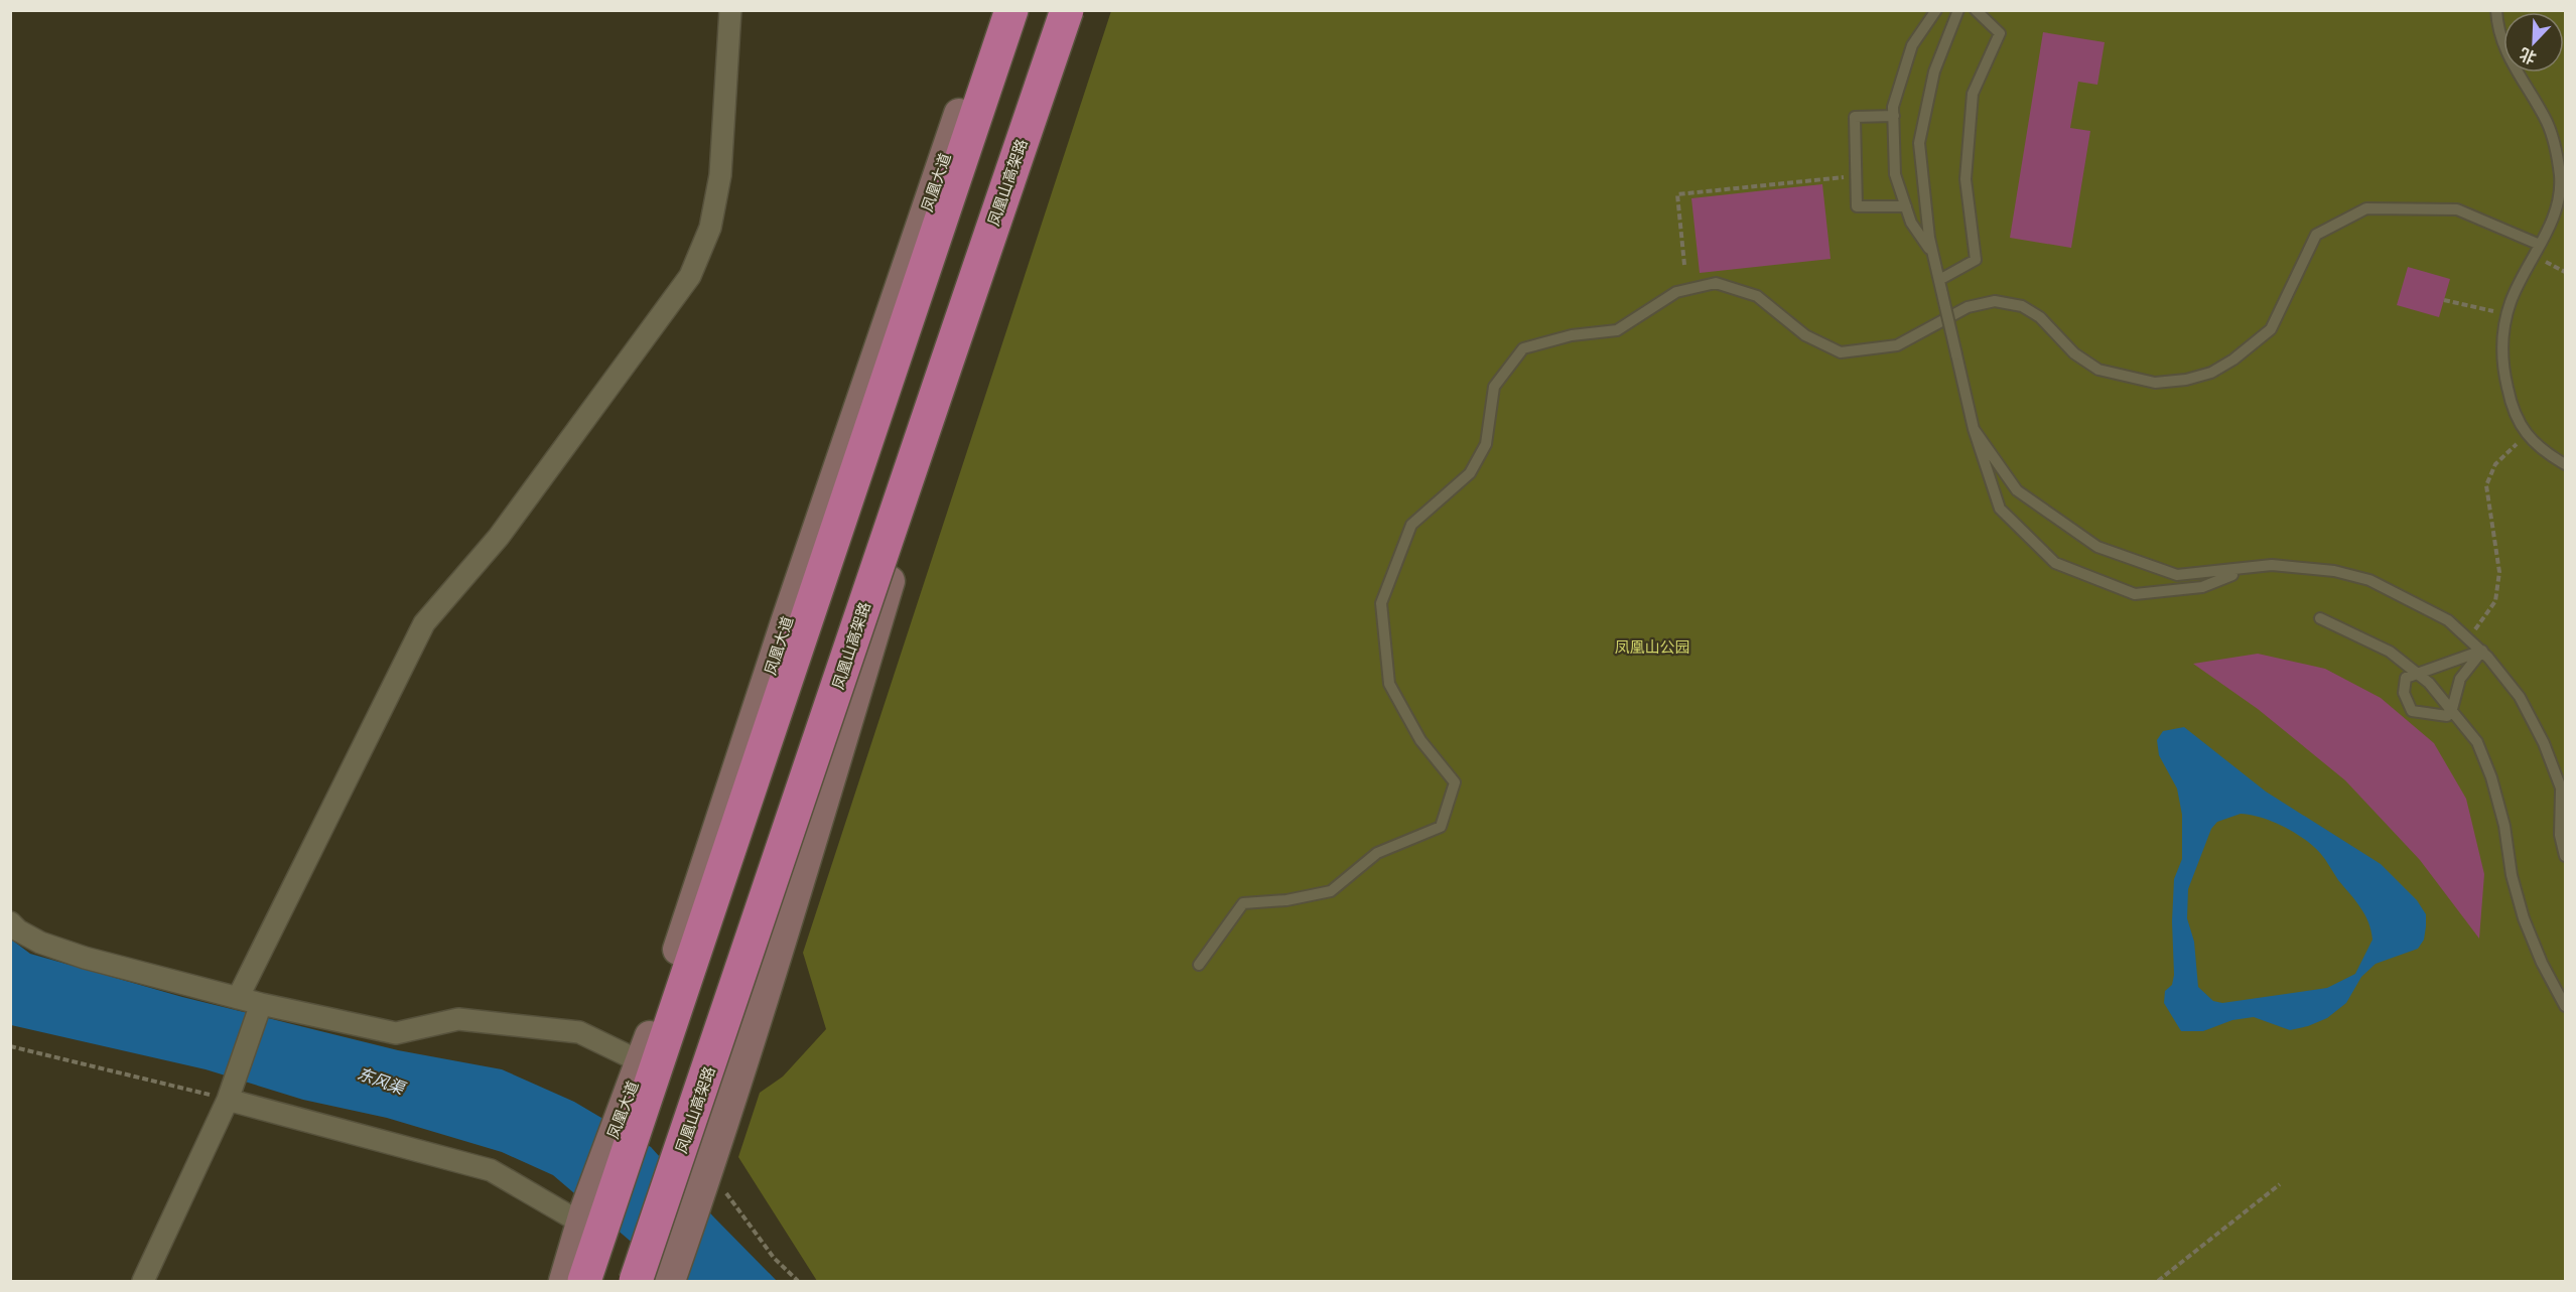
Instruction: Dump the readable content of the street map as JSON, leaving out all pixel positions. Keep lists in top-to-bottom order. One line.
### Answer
{"streets":{"highway":["凤凰山高架路"],"main road":["凤凰大道"]},"water":["东风渠"],"parks":["凤凰山公园"],"north":"bottom left"}
